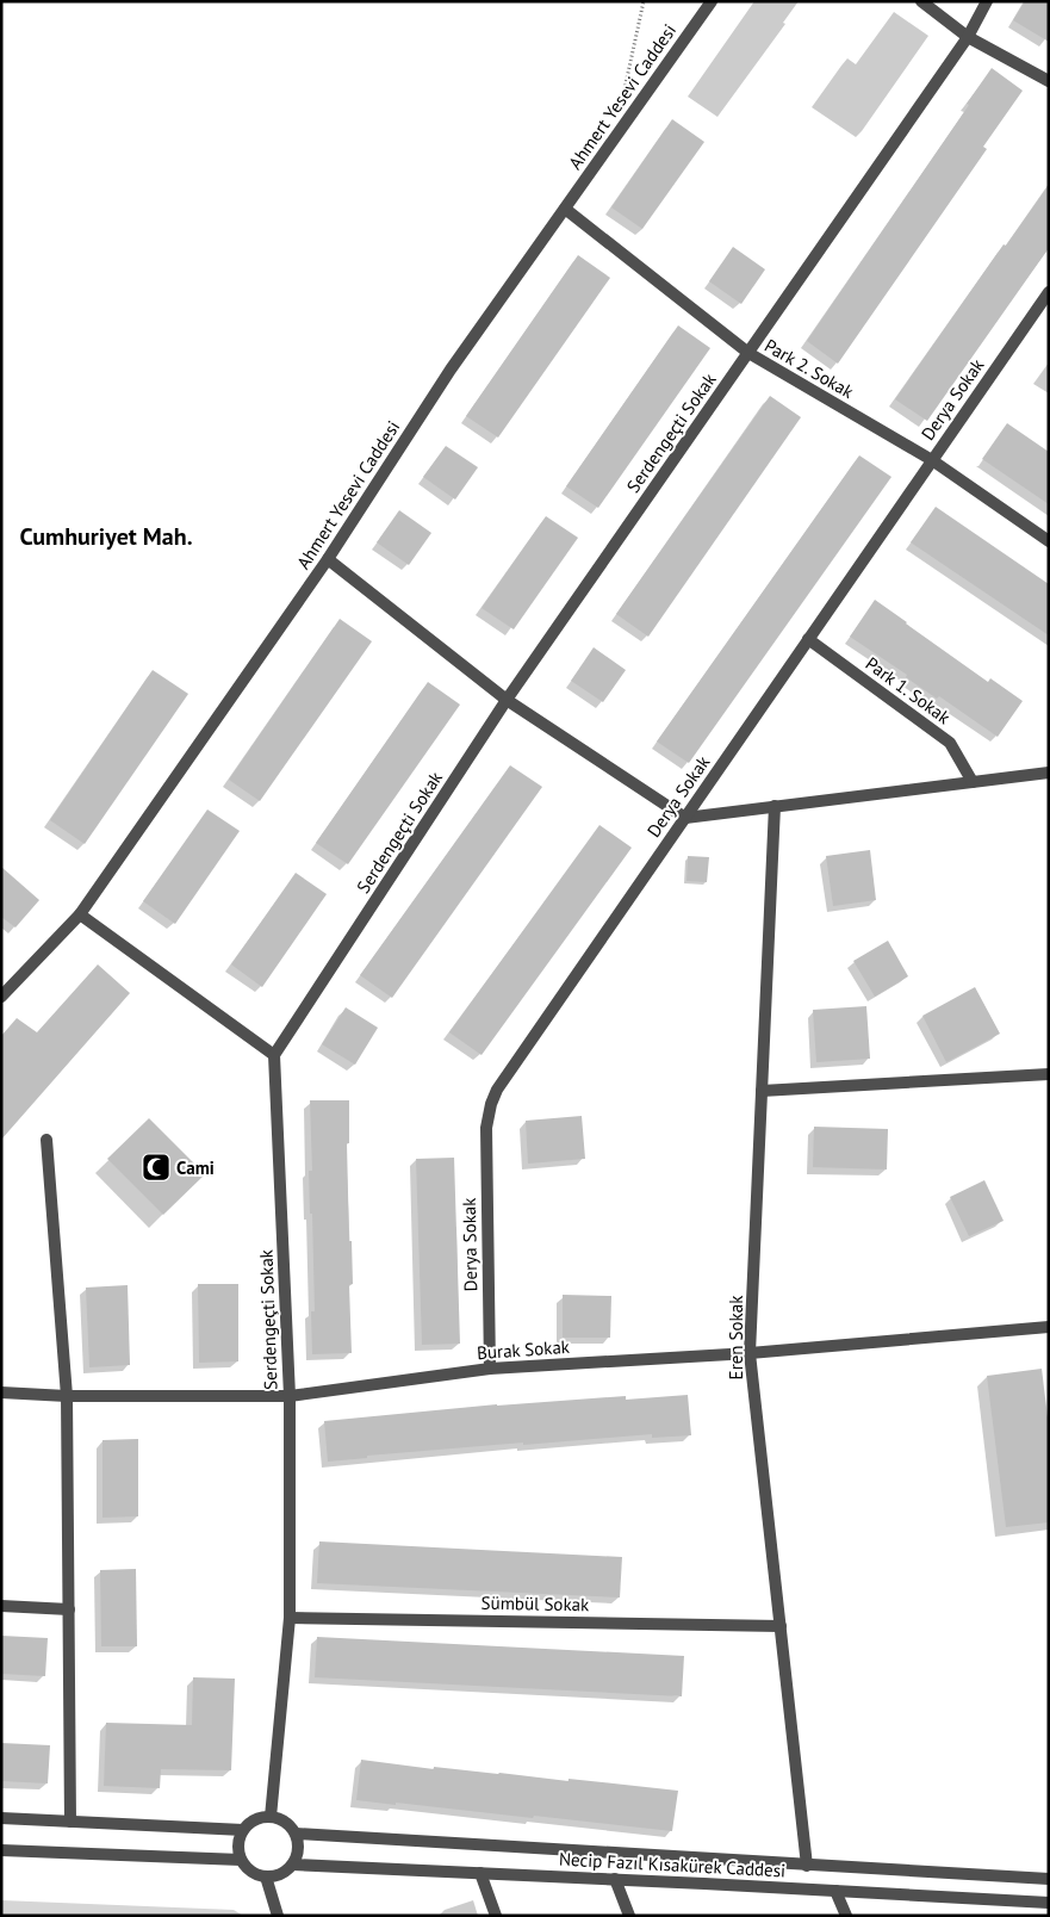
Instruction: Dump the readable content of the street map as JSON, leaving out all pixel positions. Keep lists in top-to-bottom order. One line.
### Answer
{"streets":{"street":["Ahmert Yesevi Caddesi","Park 2. Sokak","Derya Sokak","Serdengeçti Sokak","Park 1. Sokak","Eren Sokak","Burak Sokak","Sümbül Sokak","Necip Fazıl Kısakürek Caddesi"]},"crossings":[["Ahmert Yesevi Caddesi","Park 2. Sokak"],["Park 2. Sokak","Derya Sokak"],["Park 2. Sokak","Serdengeçti Sokak"],["Derya Sokak","Park 1. Sokak"],["Derya Sokak","Burak Sokak"],["Serdengeçti Sokak","Burak Sokak"],["Serdengeçti Sokak","Sümbül Sokak"],["Serdengeçti Sokak","Necip Fazıl Kısakürek Caddesi"],["Eren Sokak","Burak Sokak"],["Eren Sokak","Sümbül Sokak"],["Eren Sokak","Necip Fazıl Kısakürek Caddesi"]],"districts":["Cumhuriyet Mah."],"places":{"mosque":["Cami"]}}
